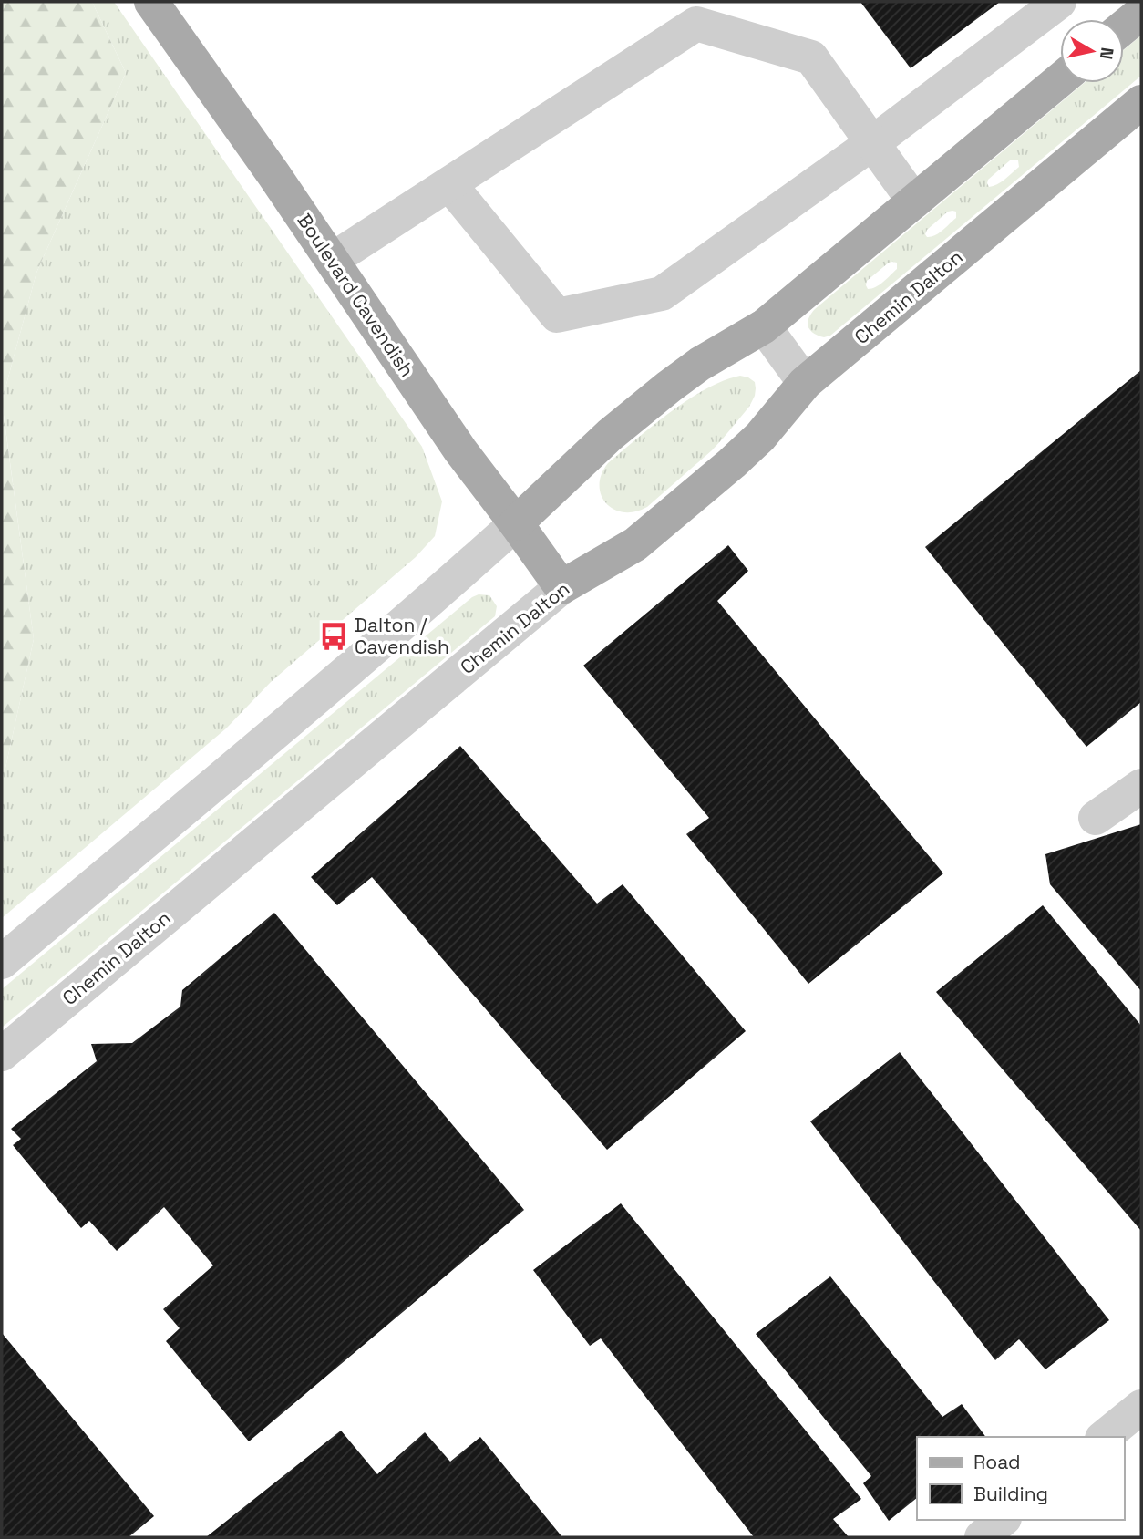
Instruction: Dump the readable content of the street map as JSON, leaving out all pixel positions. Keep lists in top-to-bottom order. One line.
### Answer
{"streets":{"main road":["Boulevard Cavendish","Chemin Dalton"]},"crossings":[["Boulevard Cavendish","Chemin Dalton"]],"places":{"bus stop":["Dalton / Cavendish"]},"legend":["Road","Building"],"north":"right"}
